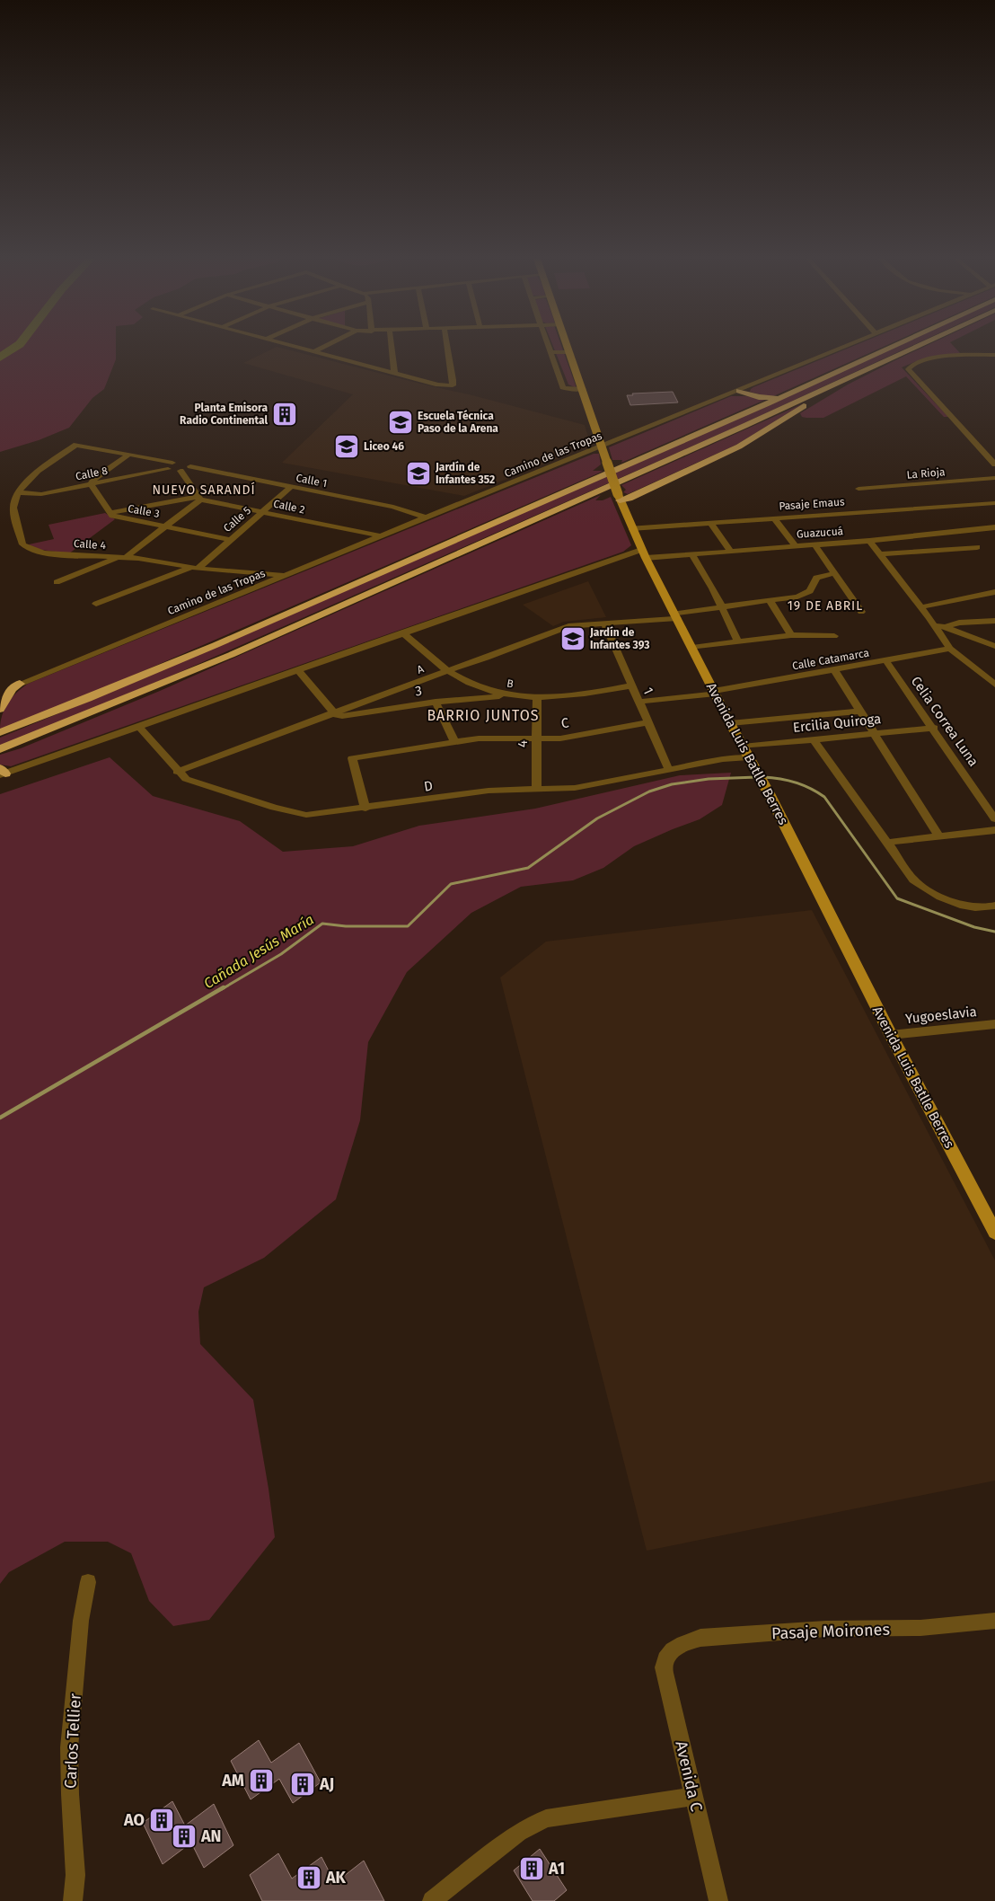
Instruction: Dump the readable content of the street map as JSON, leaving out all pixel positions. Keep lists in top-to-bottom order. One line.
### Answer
{"streets":{"main road":["Avenida Luis Batlle Berres"],"street":["Camino de las Tropas","Calle 8","La Rioja","Calle 1","Pasaje Emaus","Calle 2","Calle 3","Calle 5","Guazucuá","Calle 4","Calle Catamarca","A","B","3","1","Celia Correa Luna","C","Ercilia Quiroga","4","D","Yugoeslavia","Pasaje Moirones","Carlos Tellier","Avenida C"]},"crossings":[["Camino de las Tropas","Calle 1"],["Camino de las Tropas","Calle 2"],["Camino de las Tropas","Calle 4"],["Camino de las Tropas","Avenida Luis Batlle Berres"],["Calle 8","Calle 1"],["Calle 8","Calle 3"],["Calle 1","Calle 5"],["Pasaje Emaus","Avenida Luis Batlle Berres"],["Calle 2","Calle 5"],["Calle 3","Calle 5"],["Calle 5","Calle 4"],["Guazucuá","Avenida Luis Batlle Berres"],["Calle Catamarca","1"],["Calle Catamarca","Celia Correa Luna"],["Calle Catamarca","Avenida Luis Batlle Berres"],["A","B"],["A","3"],["A","1"],["A","Avenida Luis Batlle Berres"],["A","D"],["B","3"],["B","1"],["B","4"],["1","C"],["1","D"],["Celia Correa Luna","Ercilia Quiroga"],["C","4"],["C","D"],["Ercilia Quiroga","Avenida Luis Batlle Berres"],["4","D"],["Avenida Luis Batlle Berres","D"],["Avenida Luis Batlle Berres","Yugoeslavia"],["Pasaje Moirones","Avenida C"]],"districts":["NUEVO SARANDÍ","19 DE ABRIL","BARRIO JUNTOS"],"water":["Cañada Jesús María"],"places":{"building":["Planta Emisora Radio Continental","AM","AJ","AO","AN","A1","AK"],"school or university":["Escuela Técnica Paso de la Arena","Liceo 46","Jardín de Infantes 352","Jardín de Infantes 393"]}}
